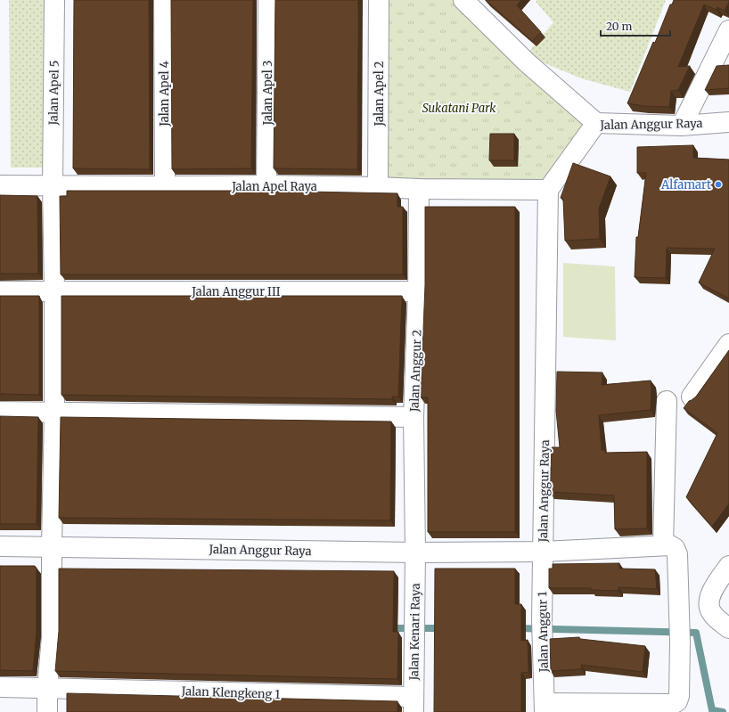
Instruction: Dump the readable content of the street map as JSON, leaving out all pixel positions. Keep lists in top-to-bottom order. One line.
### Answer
{"streets":{"street":["Jalan Apel 5","Jalan Apel 3","Jalan Apel 4","Jalan Apel 2","Jalan Anggur Raya","Jalan Apel Raya","Jalan Anggur III","Jalan Anggur 2","Jalan Kenari Raya","Jalan Anggur 1","Jalan Klengkeng 1"]},"crossings":[["Jalan Apel 5","Jalan Anggur Raya"],["Jalan Apel 5","Jalan Apel Raya"],["Jalan Apel 5","Jalan Anggur III"],["Jalan Apel 5","Jalan Klengkeng 1"],["Jalan Apel 3","Jalan Apel Raya"],["Jalan Apel 4","Jalan Apel Raya"],["Jalan Apel 2","Jalan Apel Raya"],["Jalan Anggur Raya","Jalan Apel Raya"],["Jalan Anggur Raya","Jalan Anggur 2"],["Jalan Anggur Raya","Jalan Kenari Raya"],["Jalan Anggur Raya","Jalan Anggur 1"],["Jalan Apel Raya","Jalan Anggur 2"],["Jalan Anggur III","Jalan Anggur 2"],["Jalan Anggur 2","Jalan Kenari Raya"],["Jalan Kenari Raya","Jalan Klengkeng 1"]],"parks":["Sukatani Park"],"places":["Alfamart"],"scale_bar":"20 m"}
